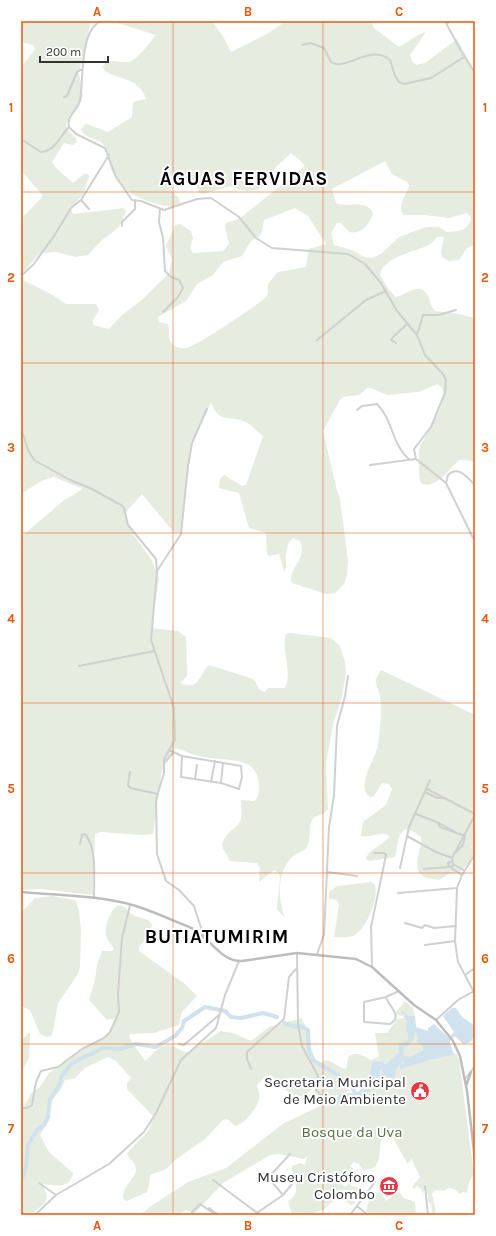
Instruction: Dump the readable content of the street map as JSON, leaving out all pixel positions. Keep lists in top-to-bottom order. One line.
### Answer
{"districts":["ÁGUAS FERVIDAS","BUTIATUMIRIM"],"parks":["Bosque da Uva"],"places":{"public building":["Secretaria Municipal de Meio Ambiente"],"museum":["Museu Cristóforo Colombo"]},"scale_bar":"200 m","grid":{"columns":["A","B","C"],"rows":["1","2","3","4","5","6","7"]}}
